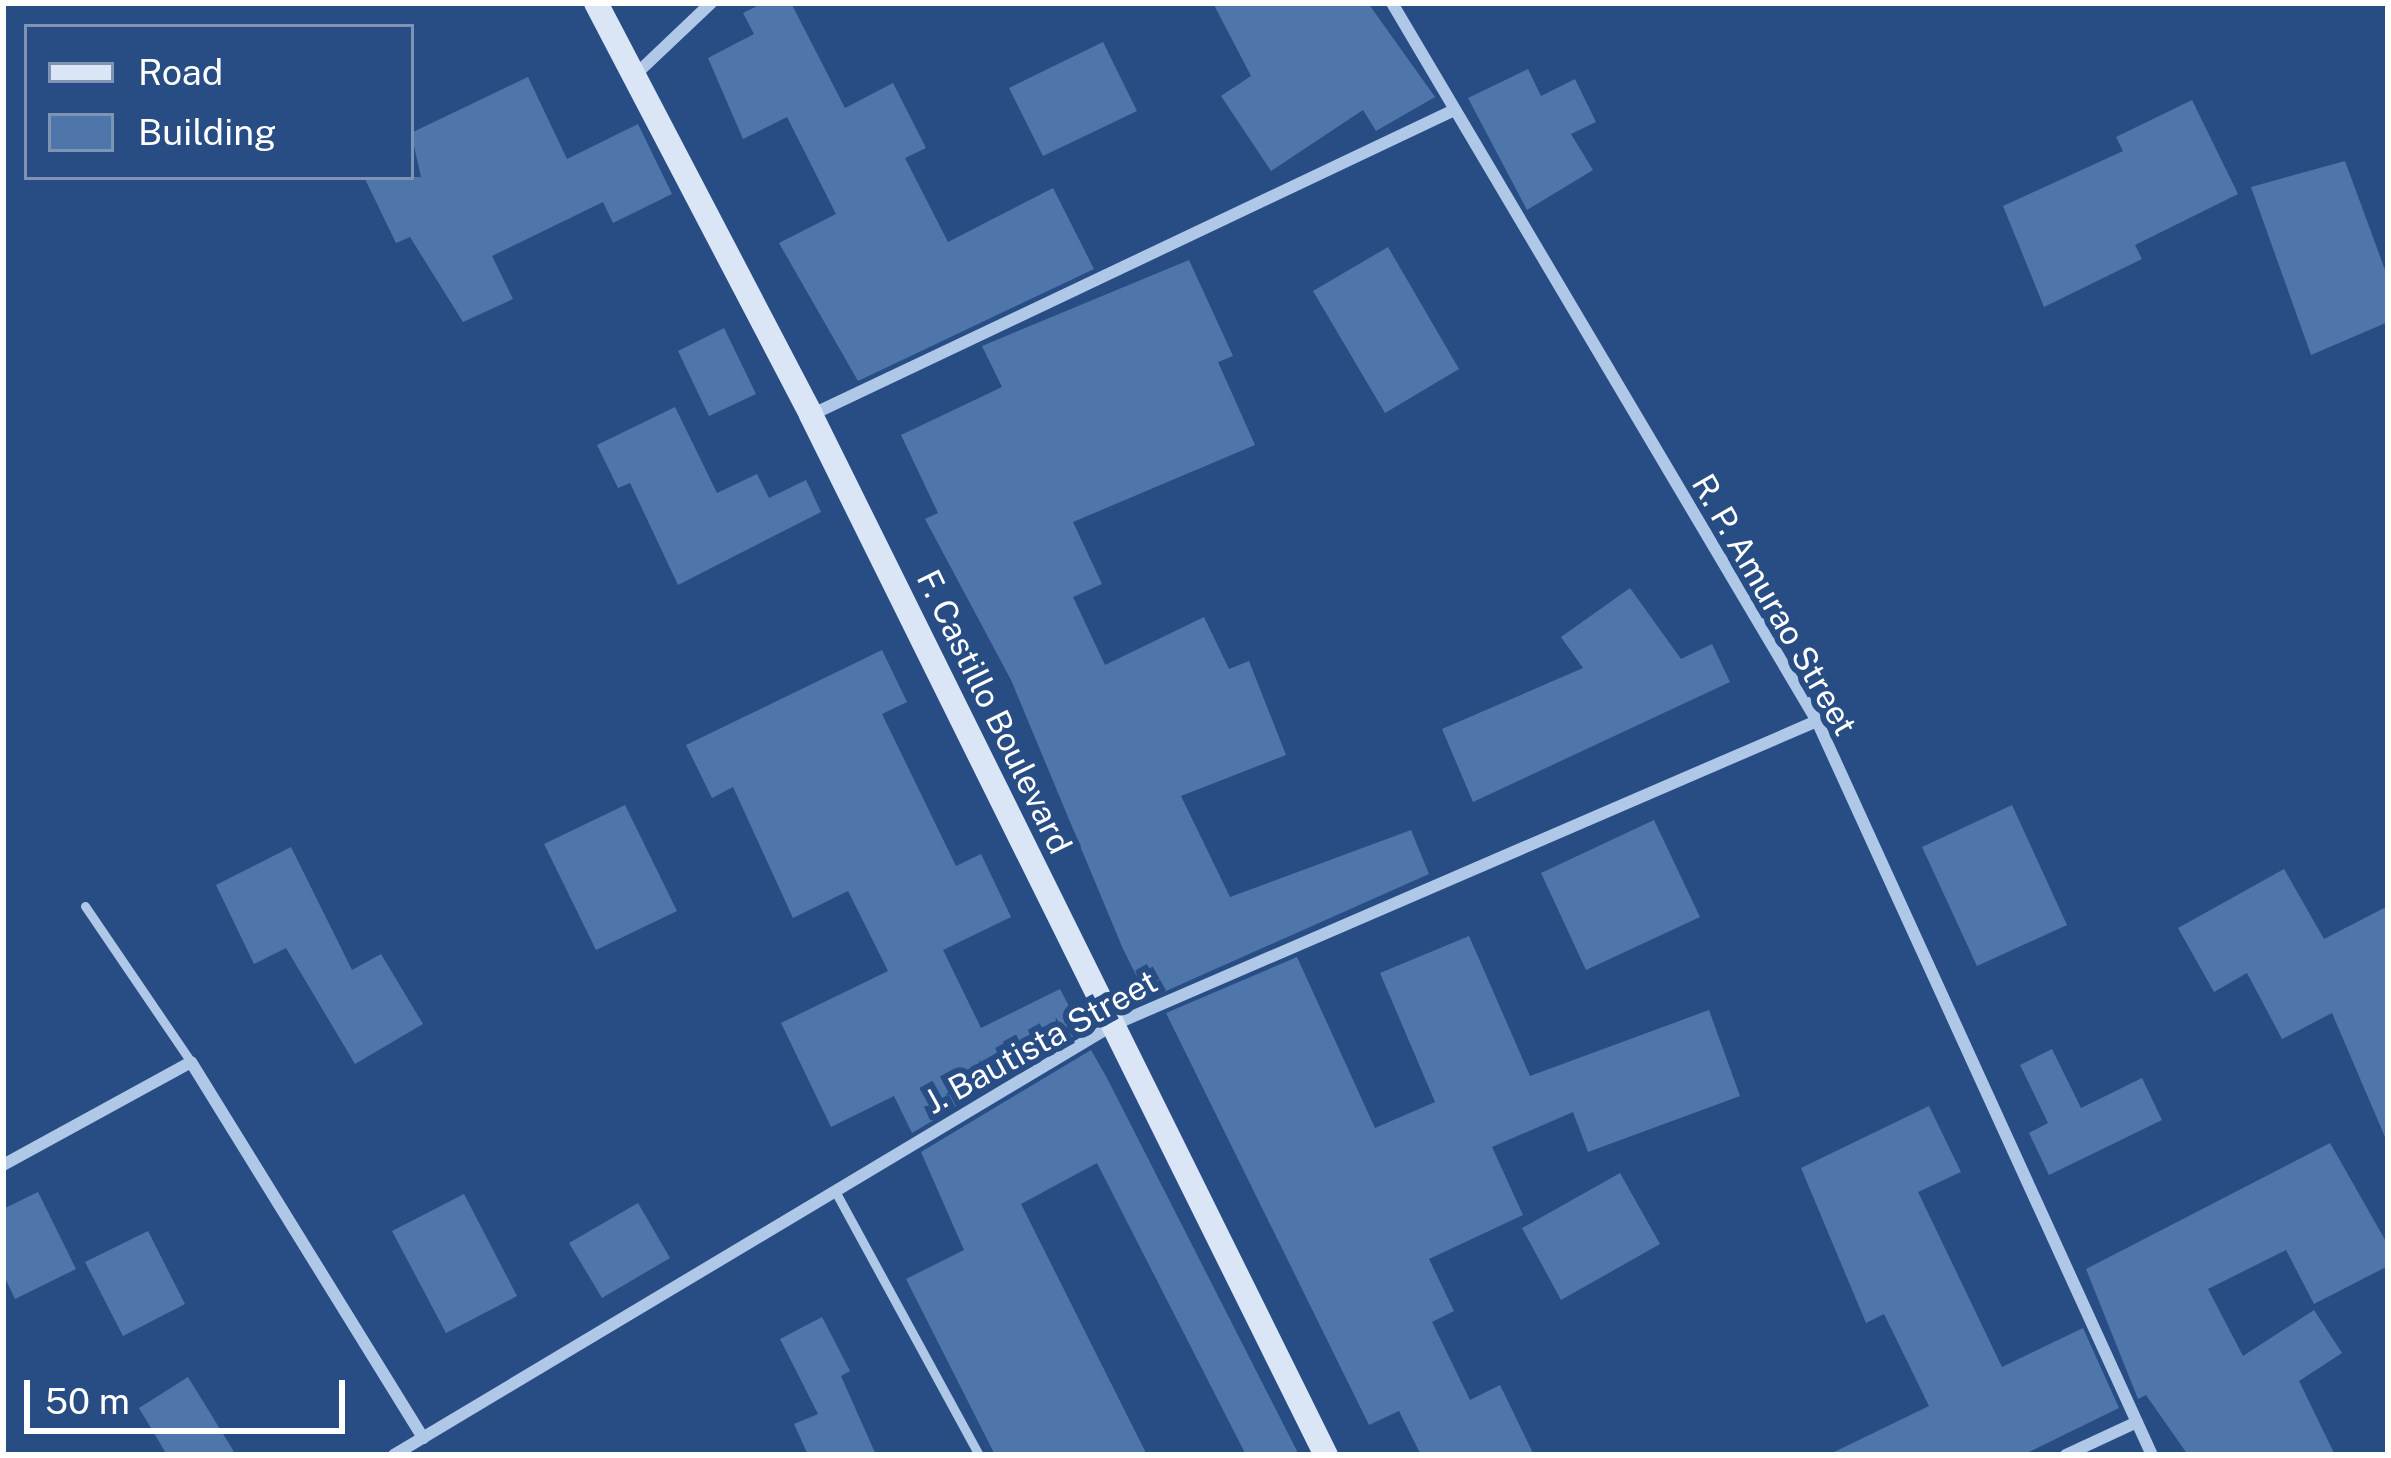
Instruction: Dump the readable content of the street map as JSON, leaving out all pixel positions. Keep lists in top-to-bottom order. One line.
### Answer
{"streets":{"main road":["F. Castillo Boulevard"],"street":["R. P. Amurao Street","J. Bautista Street"]},"crossings":[["R. P. Amurao Street","J. Bautista Street"],["F. Castillo Boulevard","J. Bautista Street"]],"legend":["Road","Building"],"scale_bar":"50 m"}
